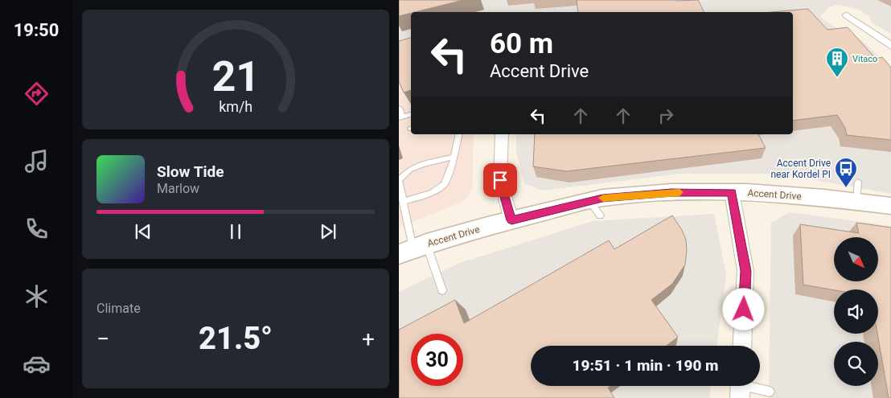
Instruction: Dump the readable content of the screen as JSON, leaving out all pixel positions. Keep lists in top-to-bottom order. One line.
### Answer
{"streets":{"main road":["Accent Drive"]},"places":{"building":["Vitaco"],"bus stop":["Accent Drive near Kordel PI"]},"north":"bottom right","page":{"tabs":"19:50","turn":["60 m","Accent Drive"],"song":["Slow Tide","Marlow"],"tile":"Climate","heat":["−","21.5°","+"],"limit":"30","trip":"19:51 · 1 min · 190 m","gauge":["21","km/h"]}}
